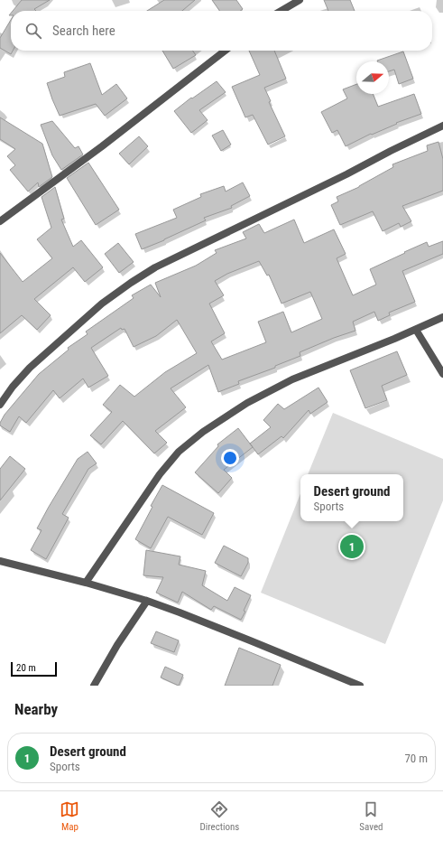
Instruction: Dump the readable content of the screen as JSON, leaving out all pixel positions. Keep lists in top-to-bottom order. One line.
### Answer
{"scale_bar":"20 m","north":"right","page":{"search":"Search here","popup":["Desert ground","Sports"],"pins":"1","scale":"20 m","heading":"Nearby","list":[{"mark":"1","name":"Desert ground","note":"Sports","value":"70 m"}],"nav":["Map","Directions","Saved"]}}
